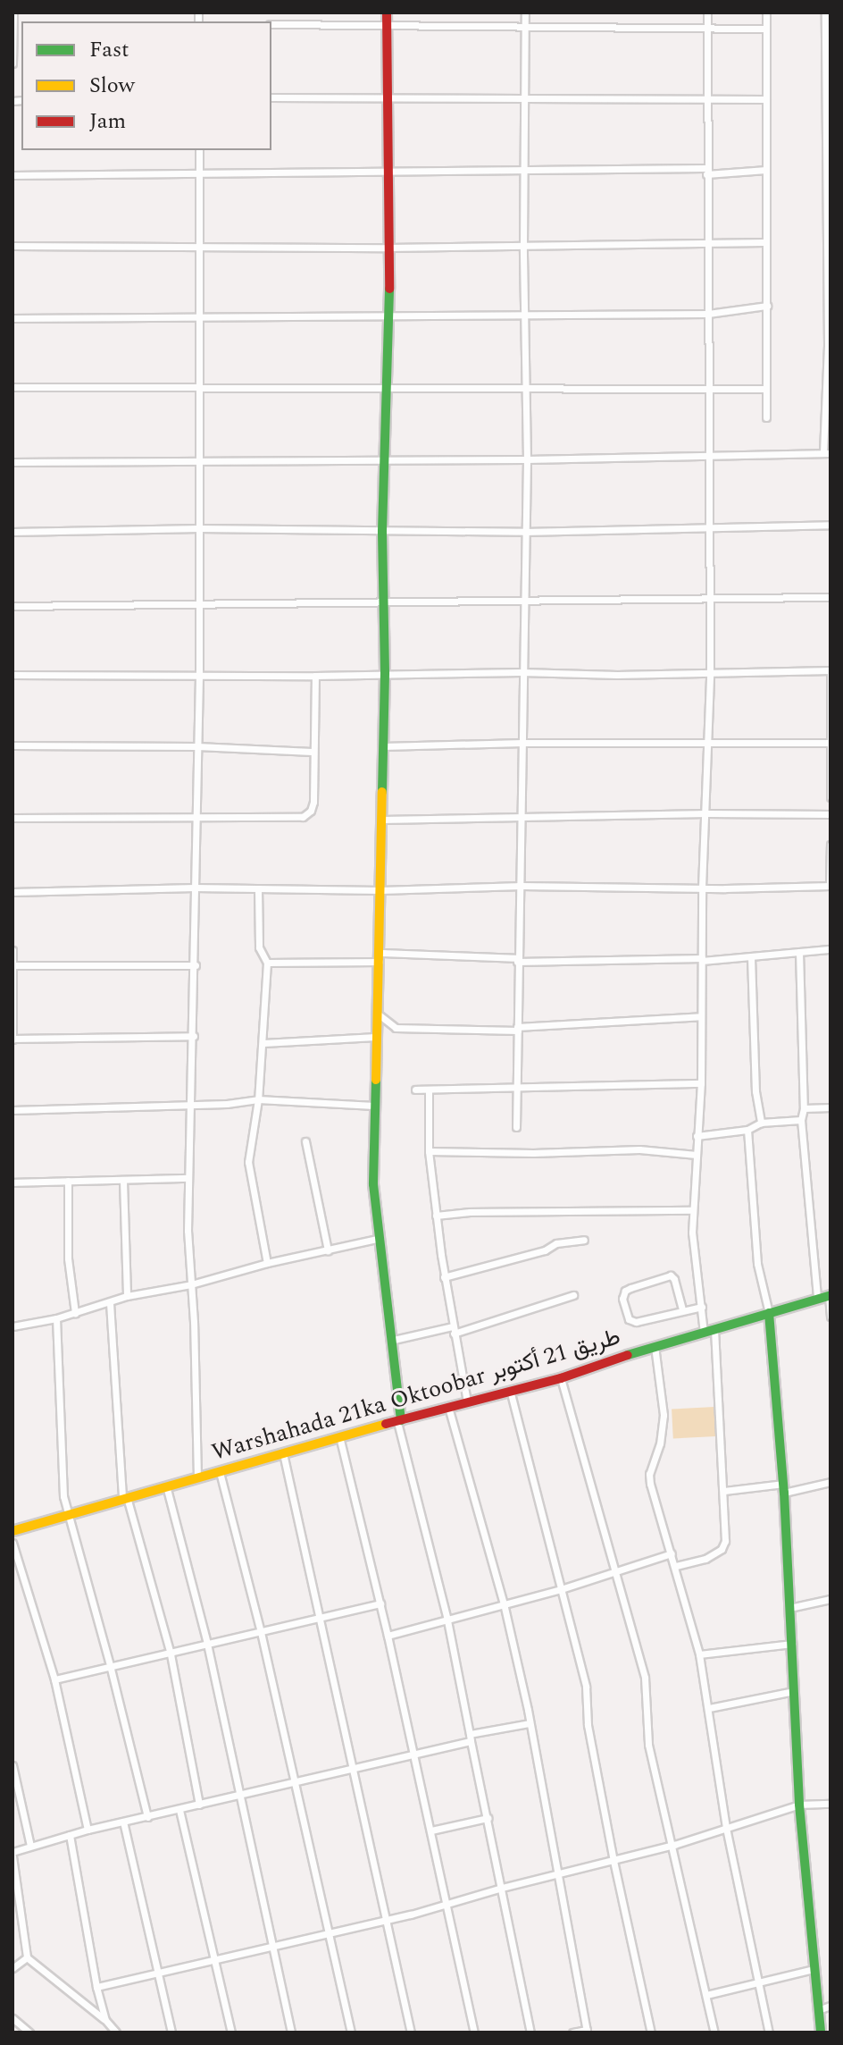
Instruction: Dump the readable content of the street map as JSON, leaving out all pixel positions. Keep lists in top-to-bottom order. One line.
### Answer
{"streets":{"street":["Warshahada 21ka Oktoobar طريق 21 أكتوبر"]},"legend":["Fast","Slow","Jam"]}
